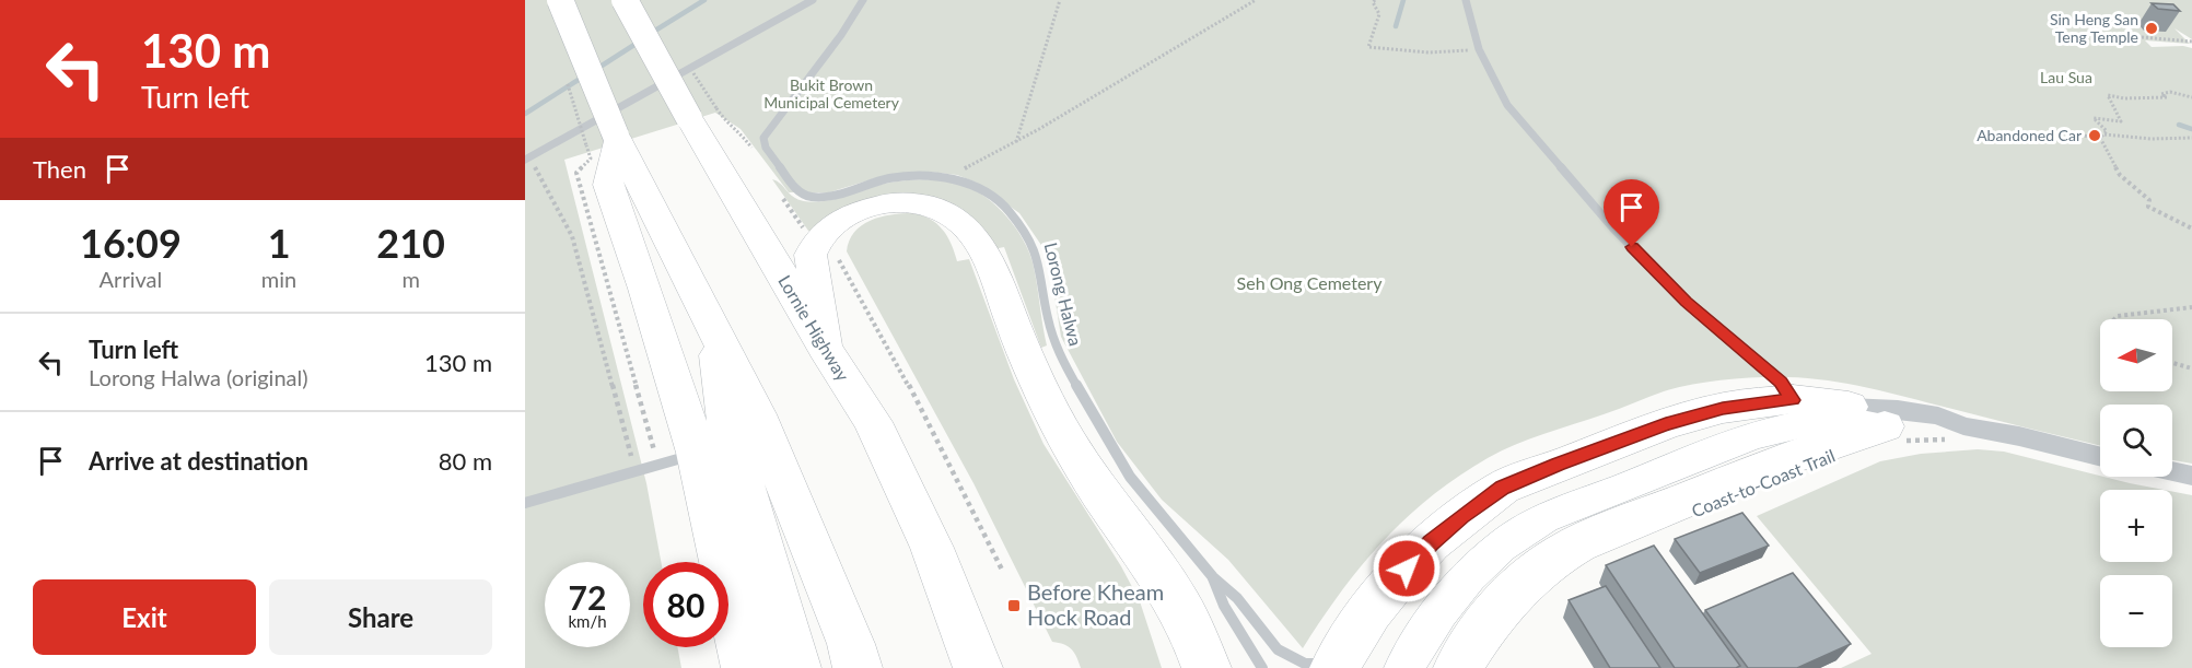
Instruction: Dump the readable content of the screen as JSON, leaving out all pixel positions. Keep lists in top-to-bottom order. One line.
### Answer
{"streets":{"highway":["Lornie Highway"],"lane":["Lorong Halwa"]},"parks":["Lau Sua","Bukit Brown Municipal Cemetery","Seh Ong Cemetery"],"places":{"other":["Sin Heng San Teng Temple","Abandoned Car"],"transit":["Before Kheam Hock Road"]},"north":"left","page":{"turn":["130 m","Turn left"],"then":"Then","eta":["16:09","Arrival","1","min","210","m"],"list":[{"name":"Turn left","note":"Lorong Halwa (original)","value":"130 m"},{"name":"Arrive at destination","value":"80 m"}],"map_buttons":["+","−"],"speed":"72 km/h","limit":"80","buttons":["Exit","Share"]}}
